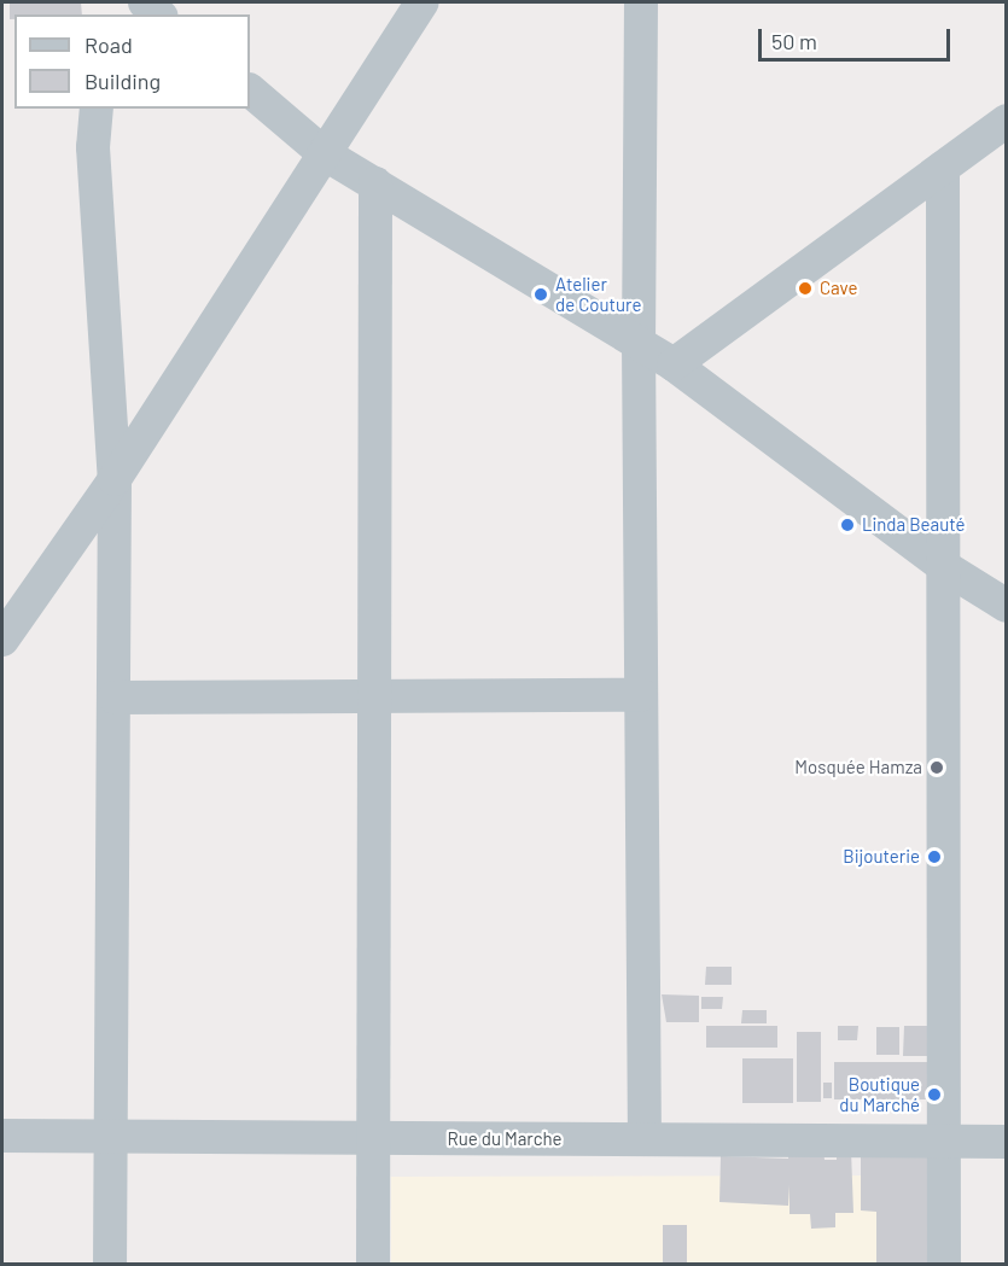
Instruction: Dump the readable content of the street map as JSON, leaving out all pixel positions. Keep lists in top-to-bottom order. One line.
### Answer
{"streets":{"street":["Rue du Marche"]},"places":["Cave","Atelier de Couture","Linda Beauté","Mosquée Hamza","Bijouterie","Boutique du Marché"],"legend":["Road","Building"],"scale_bar":"50 m"}
